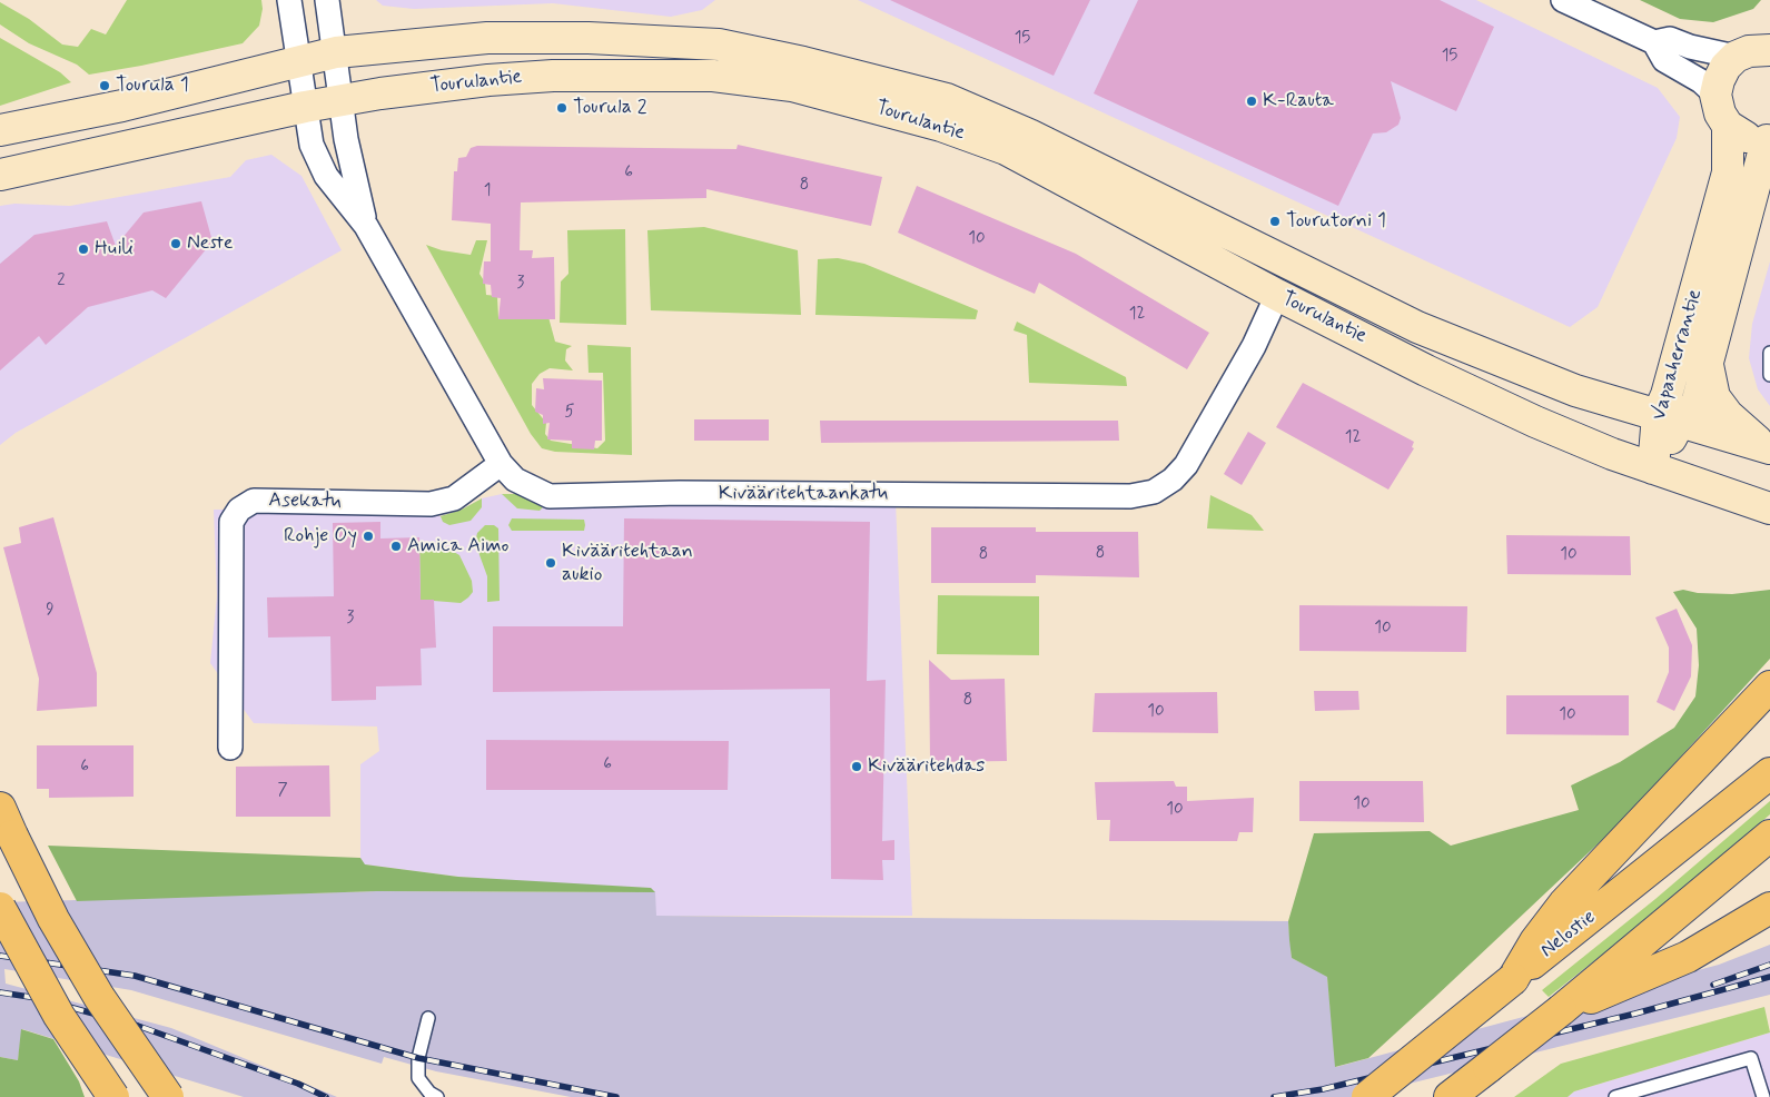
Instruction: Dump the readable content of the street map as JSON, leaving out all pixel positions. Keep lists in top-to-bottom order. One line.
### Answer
{"streets":{"highway":["Nelostie"],"main road":["Tourulantie","Vapaaherrantie"],"street":["Kivääritehtaankatu","Asekatu"]},"crossings":[["Tourulantie","Vapaaherrantie"],["Tourulantie","Kivääritehtaankatu"],["Kivääritehtaankatu","Asekatu"]],"places":["Tourula 1","K-Rauta","Tourula 2","Tourutorni 1","Neste","Huili","Rohje Oy","Amica Aimo","Kivääritehtaan aukio","Kivääritehdas"],"house_numbers":["15","15","6","8","1","10","2","3","12","5","12","8","8","10","9","3","10","8","10","10","6","6","7","10","10"]}
